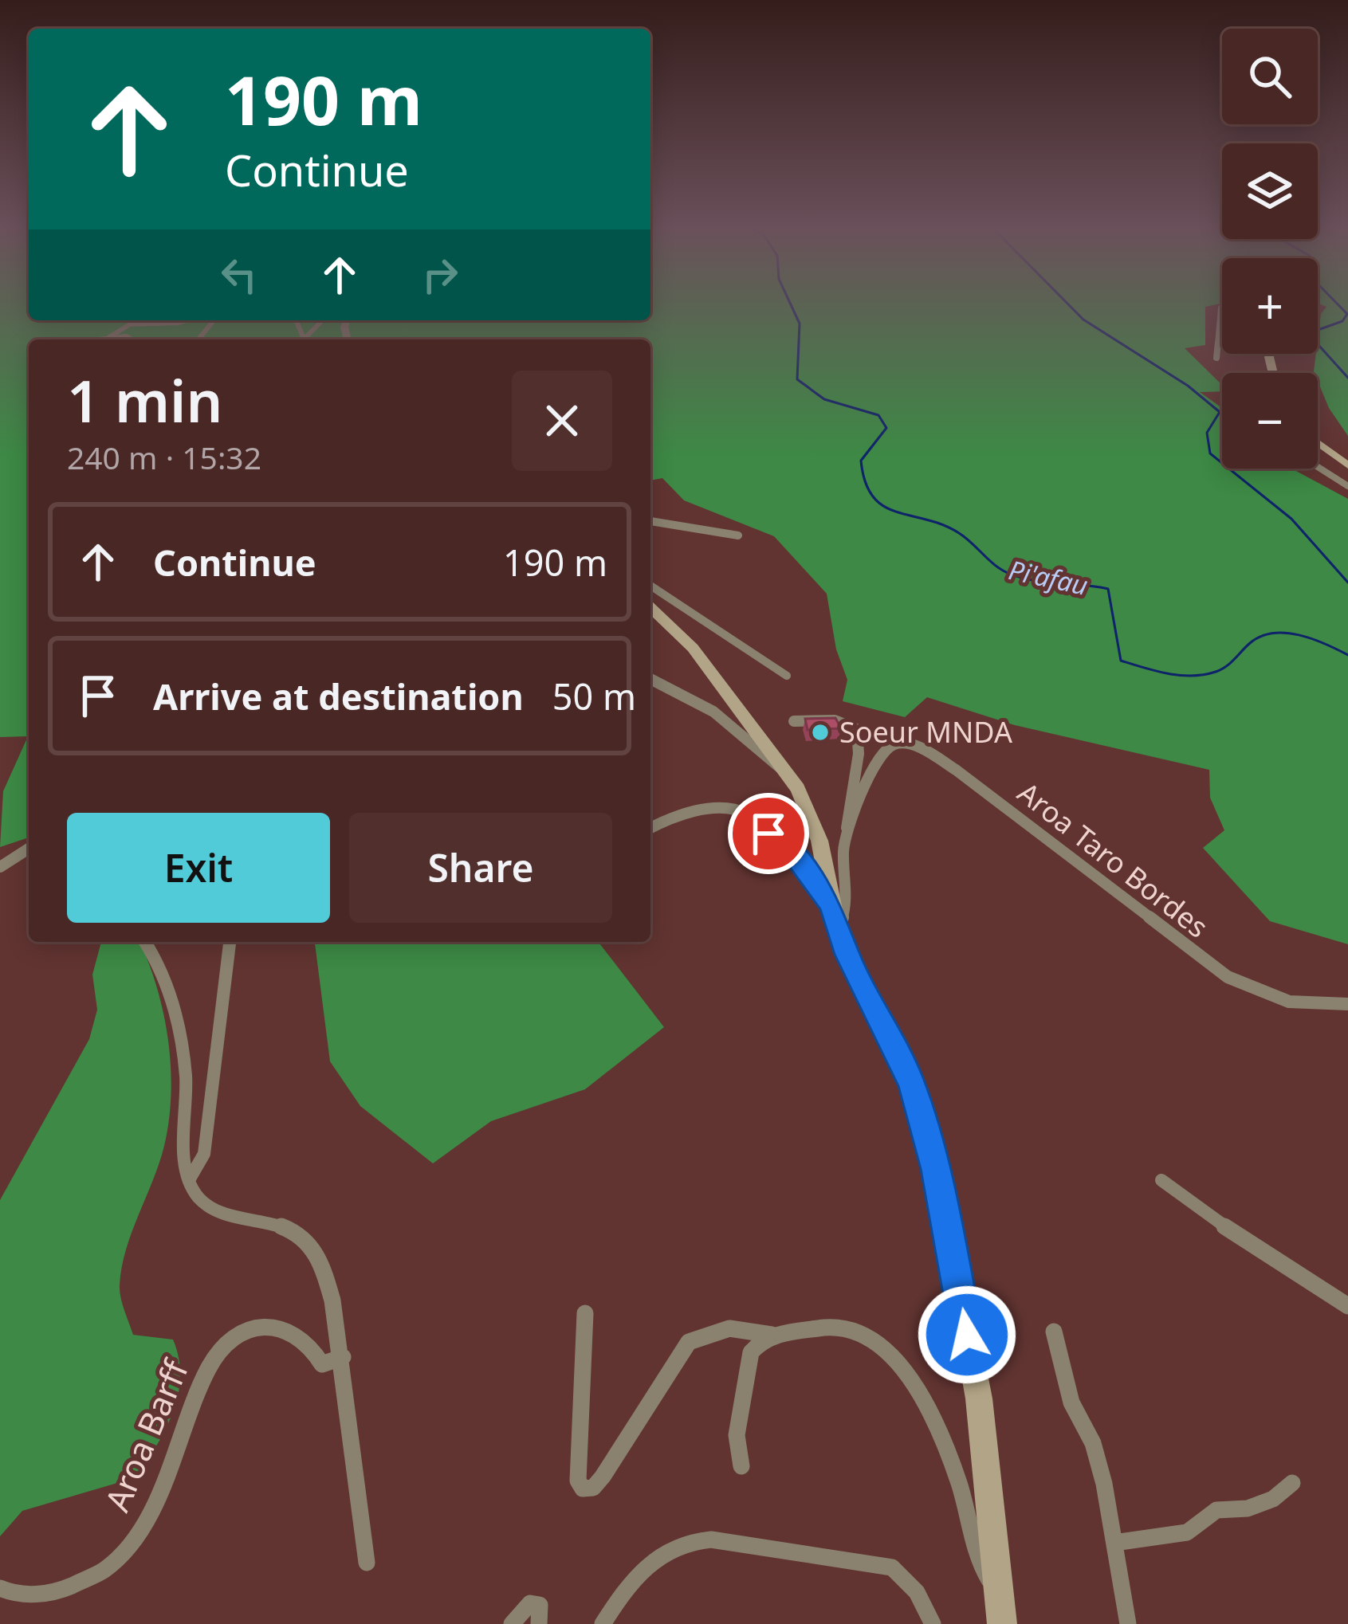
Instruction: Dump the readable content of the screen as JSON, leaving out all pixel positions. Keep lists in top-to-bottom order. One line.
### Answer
{"streets":{"street":["Aroa Taro Bordes","Aroa Barff"]},"water":["Pi'afau"],"places":["Soeur MNDA"],"page":{"map_buttons":["+","−"],"turn":["190 m","Continue"],"heading":["1 min","240 m · 15:32"],"list":[{"name":"Continue","value":"190 m"},{"name":"Arrive at destination","value":"50 m"}],"buttons":["Exit","Share"]}}
